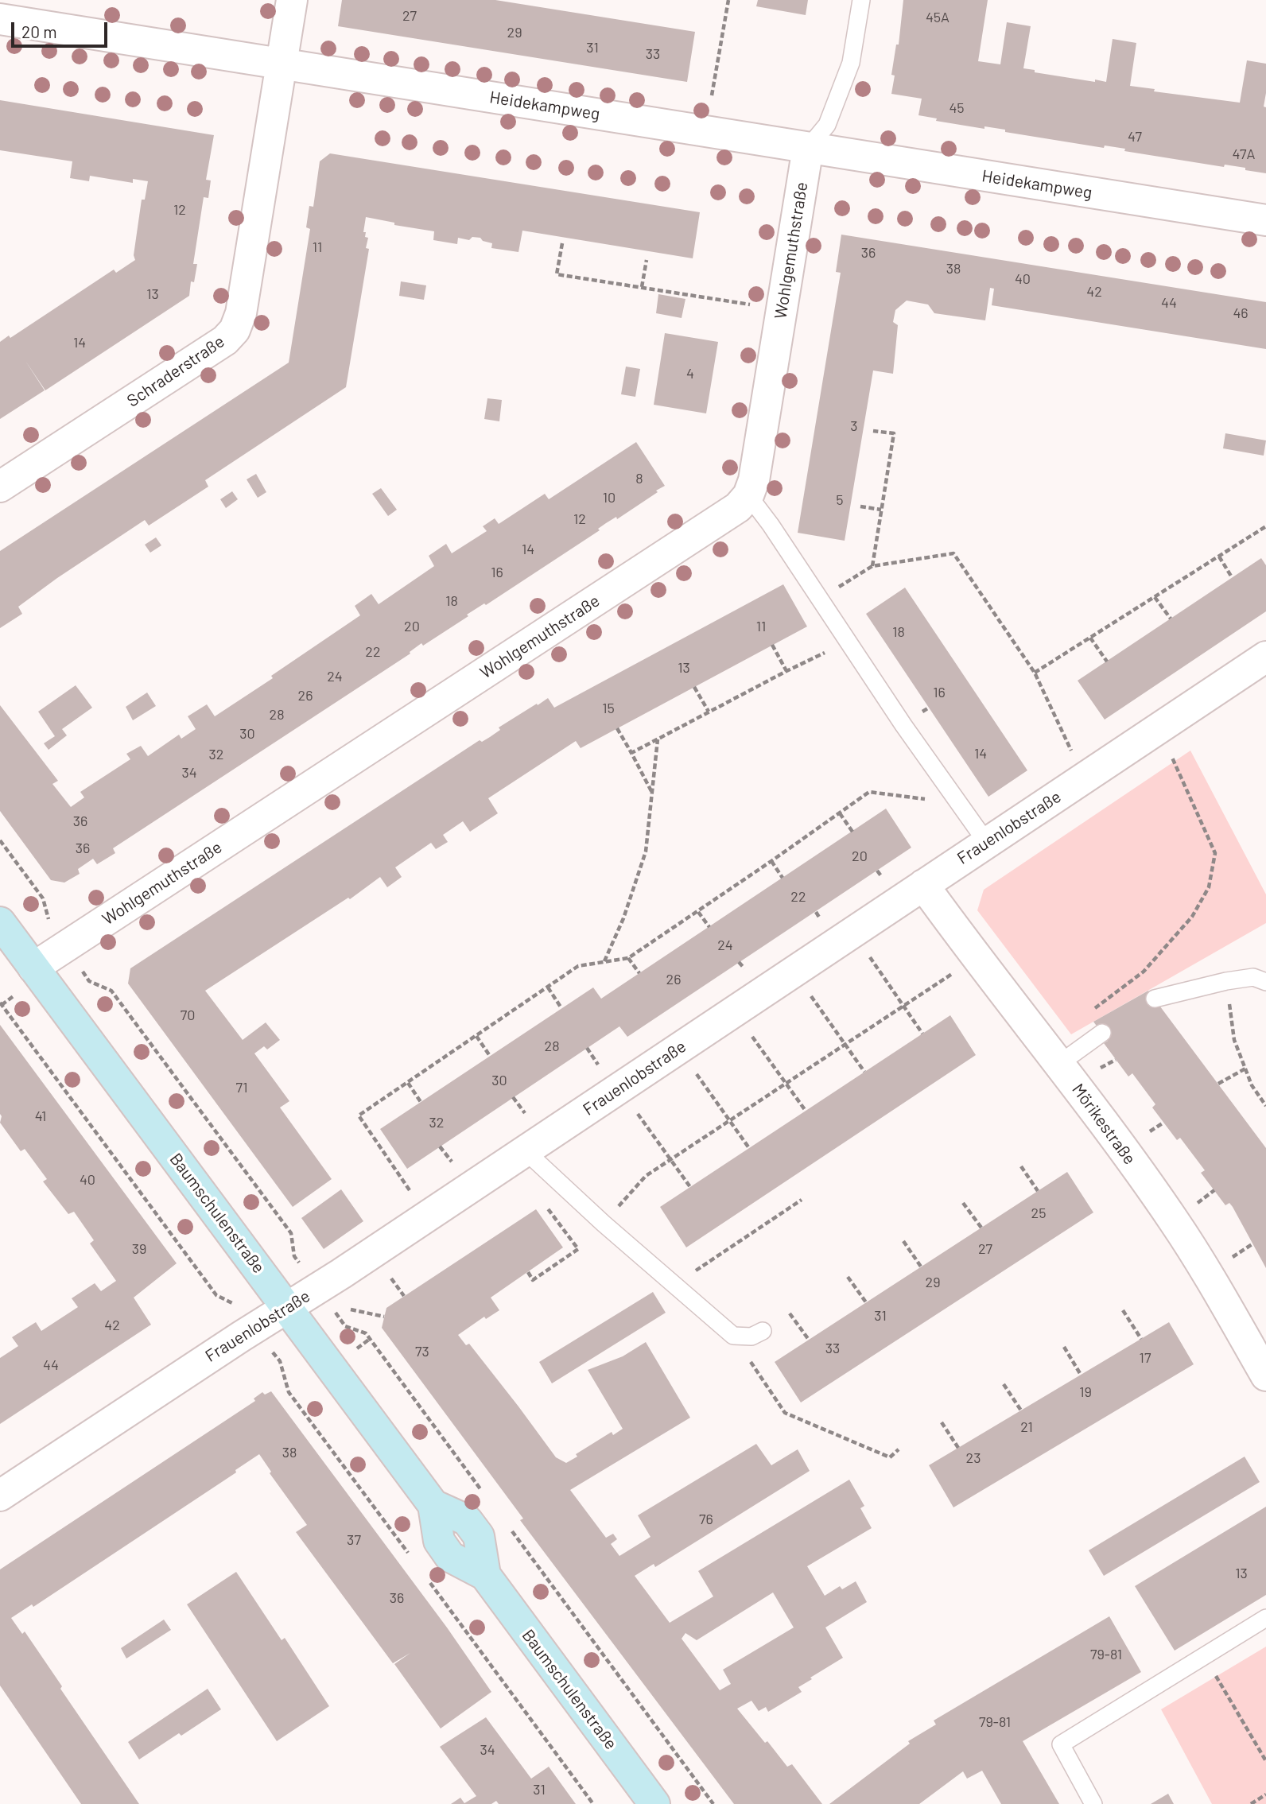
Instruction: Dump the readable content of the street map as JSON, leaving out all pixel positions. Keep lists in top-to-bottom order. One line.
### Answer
{"streets":{"main road":["Baumschulenstraße"],"street":["Heidekampweg","Wohlgemuthstraße","Schraderstraße","Frauenlobstraße","Mörikestraße"]},"crossings":[["Heidekampweg","Wohlgemuthstraße"],["Heidekampweg","Schraderstraße"],["Wohlgemuthstraße","Baumschulenstraße"],["Frauenlobstraße","Mörikestraße"],["Frauenlobstraße","Baumschulenstraße"]],"house_numbers":["27","45A","29","31","33","45","47","47A","12","11","36","38","40","42","13","44","46","14","4","3","8","10","5","12","14","16","18","20","11","18","22","13","24","16","26","15","28","30","14","32","34","36","36","20","22","24","26","70","28","30","71","41","32","40","25","39","27","29","31","42","33","73","17","44","19","21","38","23","76","37","13","36","79-81","79-81","34","31"],"scale_bar":"20 m"}
